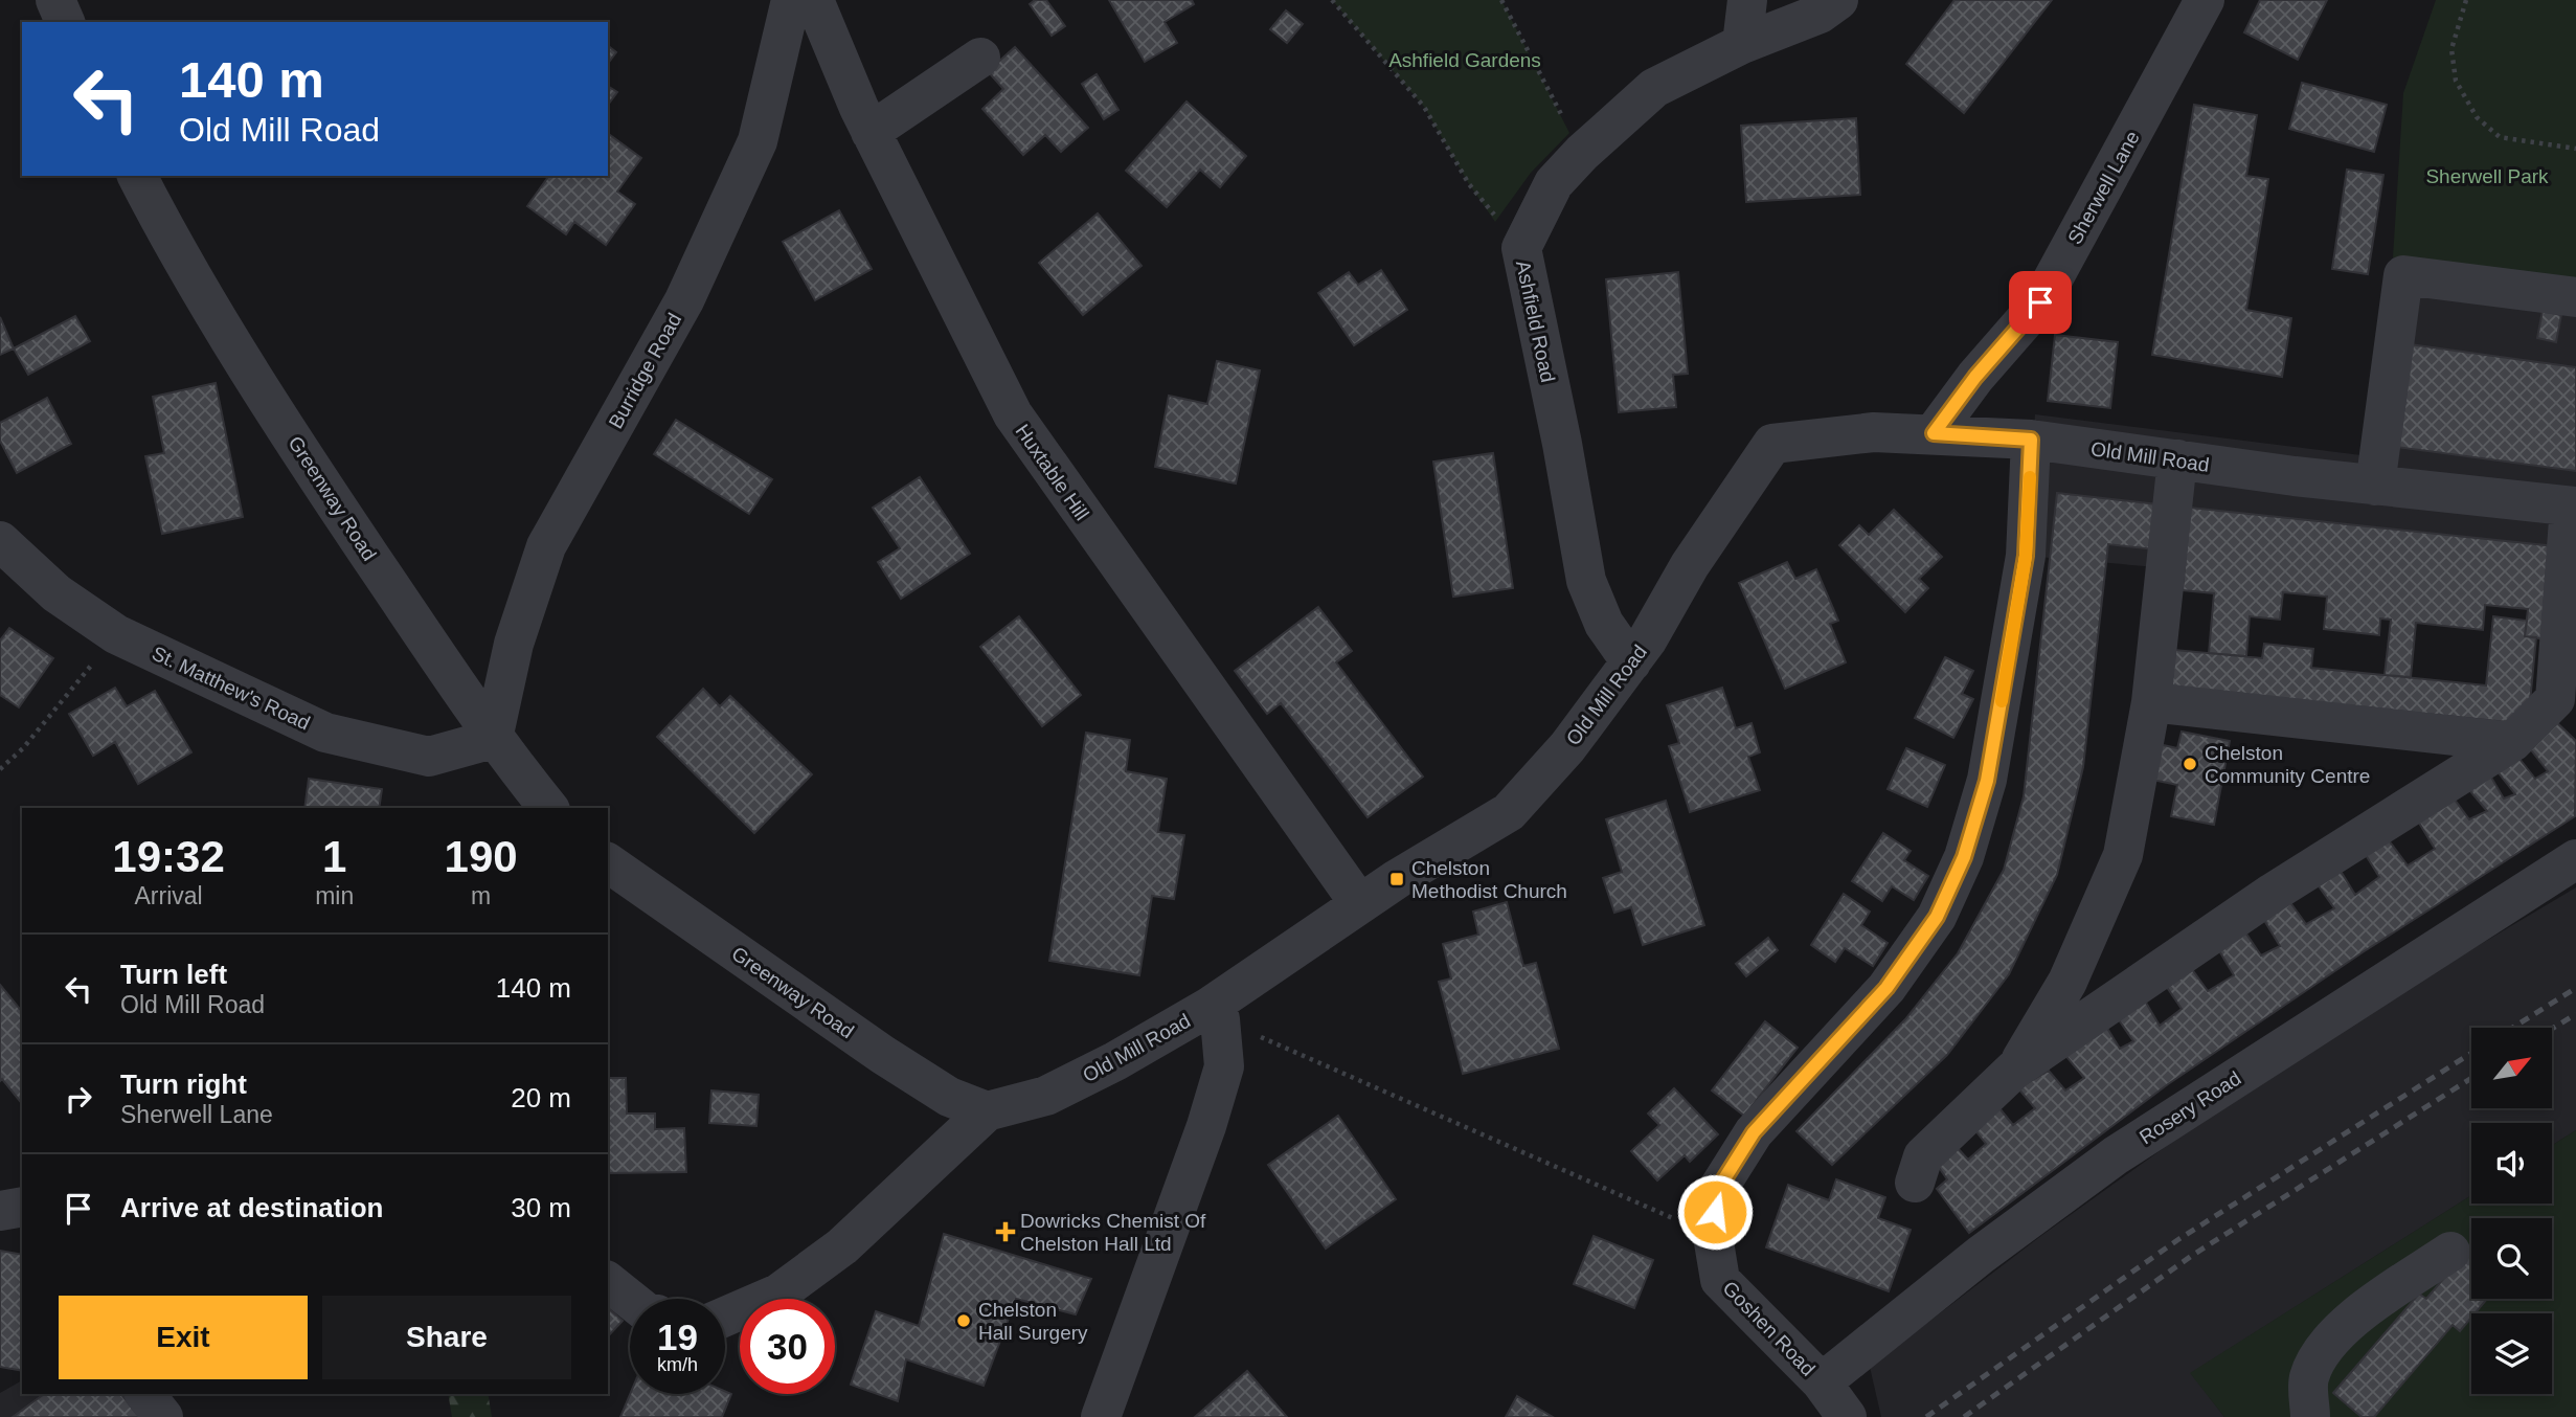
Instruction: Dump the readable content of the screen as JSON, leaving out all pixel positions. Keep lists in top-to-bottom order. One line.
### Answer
{"streets":{"street":["Sherwell Lane","Ashfield Road","Burridge Road","Old Mill Road","Huxtable Hill","Greenway Road","St. Matthew's Road","Rosery Road","Goshen Road"]},"crossings":[["Sherwell Lane","Old Mill Road"],["Ashfield Road","Old Mill Road"],["Burridge Road","Greenway Road"],["Burridge Road","St. Matthew's Road"],["Old Mill Road","Huxtable Hill"],["Old Mill Road","Greenway Road"],["Old Mill Road","Goshen Road"],["Greenway Road","St. Matthew's Road"],["Rosery Road","Goshen Road"]],"parks":["Ashfield Gardens","Sherwell Park"],"places":{"other":["Chelston Community Centre","Chelston Hall Surgery"],"transit":["Chelston Methodist Church"],"health":["Dowricks Chemist Of Chelston Hall Ltd"]},"north":"top right","page":{"turn":["140 m","Old Mill Road"],"eta":["19:32","Arrival","1","min","190","m"],"list":[{"name":"Turn left","note":"Old Mill Road","value":"140 m"},{"name":"Turn right","note":"Sherwell Lane","value":"20 m"},{"name":"Arrive at destination","value":"30 m"}],"buttons":["Exit","Share"],"speed":"19 km/h","limit":"30"}}
